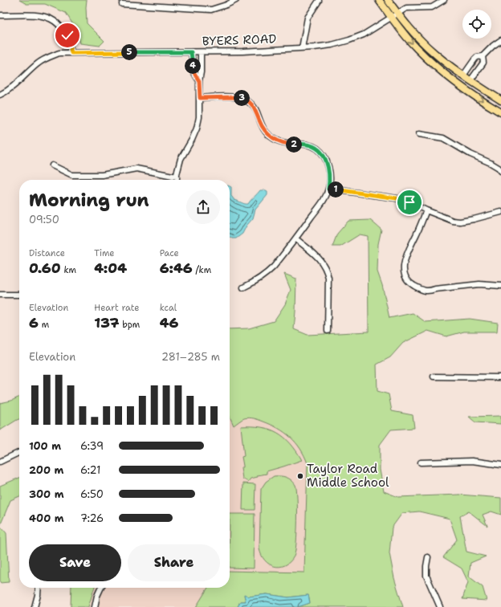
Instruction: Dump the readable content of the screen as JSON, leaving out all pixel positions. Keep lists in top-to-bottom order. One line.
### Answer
{"streets":{"street":["BYERS ROAD"]},"places":["Taylor Road Middle School"],"page":{"pins":["5","4","3","2","1"],"heading":["Morning run","09:50"],"stats":[["Distance","0.60 km"],["Time","4:04"],["Pace","6:46 /km"],["Elevation","6 m"],["Heart rate","137 bpm"],["kcal","46"]],"chart":["Elevation","281–285 m"],"list":[{"name":"100 m","note":"6:39"},{"name":"200 m","note":"6:21"},{"name":"300 m","note":"6:50"},{"name":"400 m","note":"7:26"}],"buttons":["Save","Share"]}}
